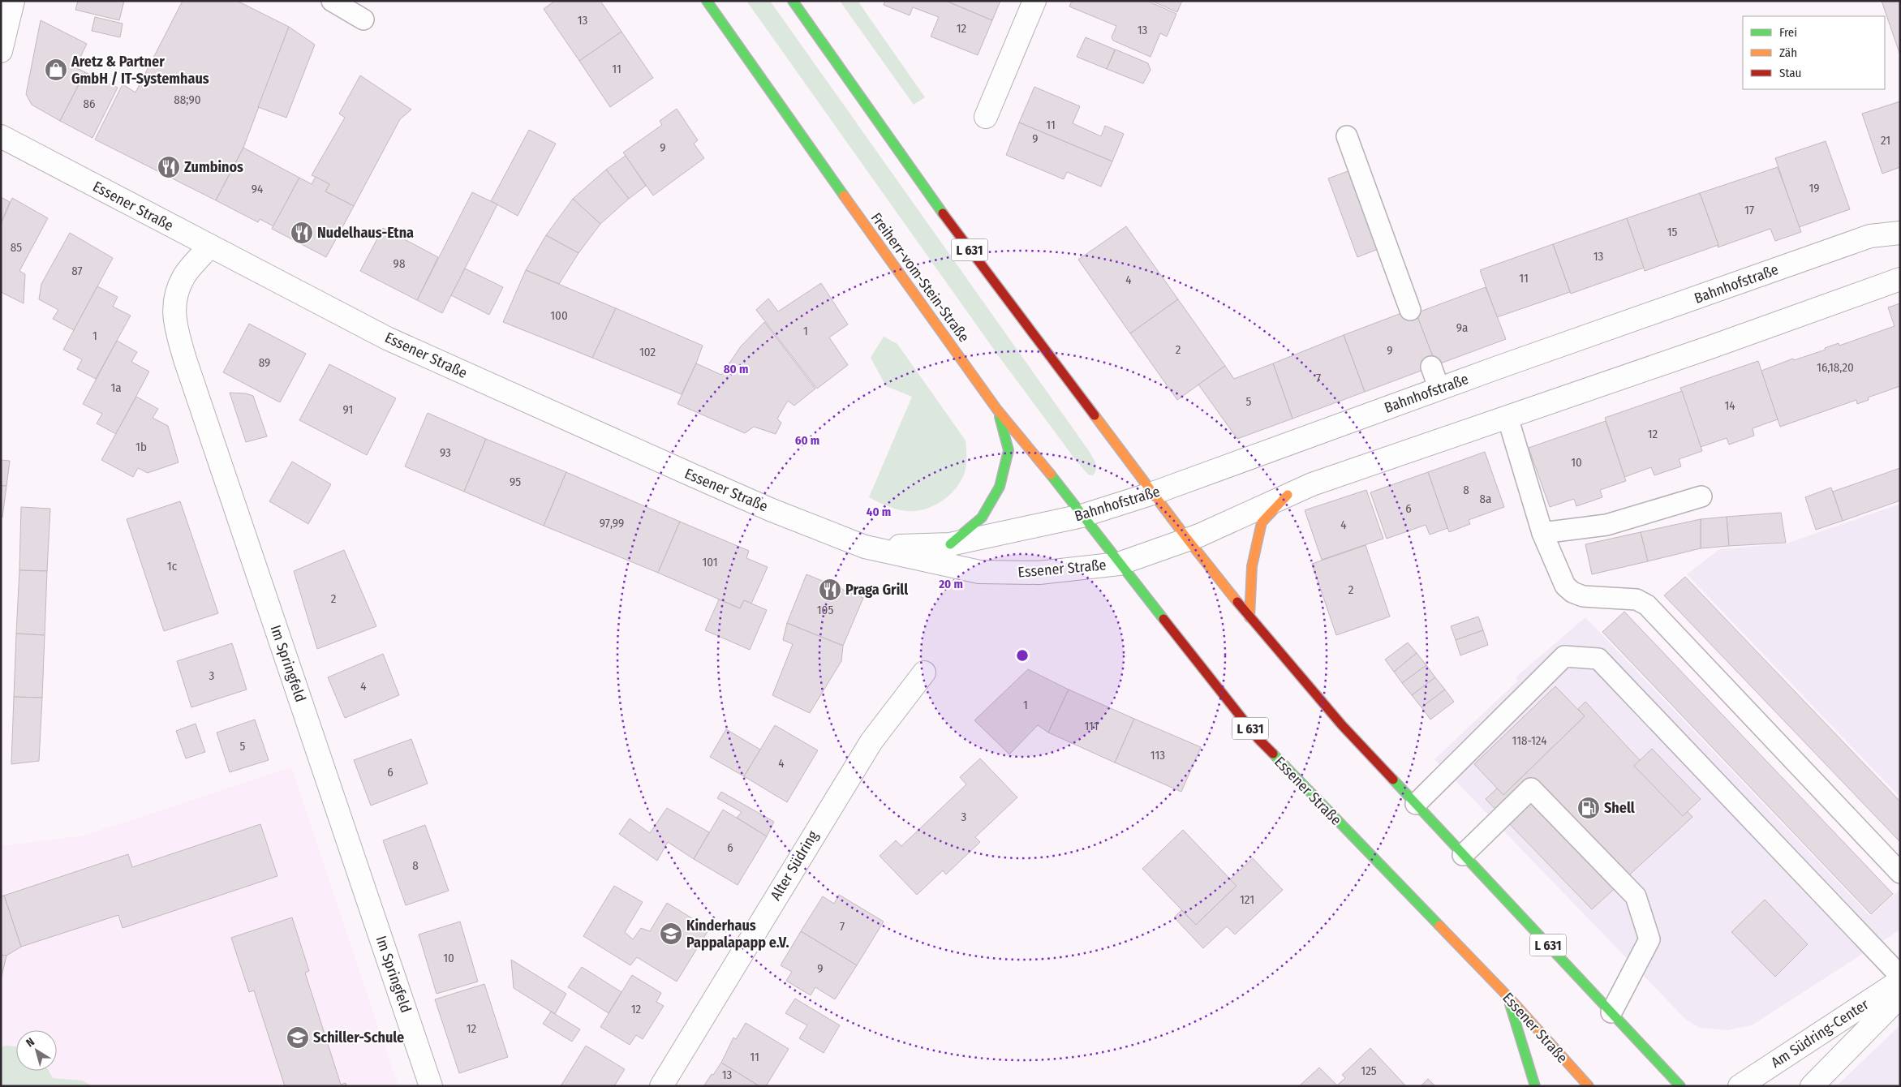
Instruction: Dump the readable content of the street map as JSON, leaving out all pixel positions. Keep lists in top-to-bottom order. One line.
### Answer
{"streets":{"main road":["Essener Straße","L 631","Freiherr-vom-Stein-Straße"],"street":["Bahnhofstraße","Im Springfeld","Alter Südring","Am Südring-Center"]},"crossings":[["Essener Straße","Freiherr-vom-Stein-Straße"],["Essener Straße","Bahnhofstraße"],["Essener Straße","Im Springfeld"],["L 631","Bahnhofstraße"],["Freiherr-vom-Stein-Straße","Bahnhofstraße"]],"places":{"shop":["Aretz & Partner GmbH / IT-Systemhaus"],"restaurant":["Zumbinos","Nudelhaus-Etna","Praga Grill"],"fuel station":["Shell"],"school or university":["Kinderhaus Pappalapapp e.V.","Schiller-Schule"]},"house_numbers":["13","12","13","11","88;90","86","11","9","21","9","19","94","17","15","85","13","98","87","11","4","100","9a","1","1","2","9","102","89","16,18,20","7","1a","5","14","91","12","1b","93","10","95","8","8a","6","97,99","4","101","1c","2","2","105","3","4","1","111","118-124","5","113","4","6","3","6","8","121","7","10","9","12","12","11","125","13"],"legend":["Frei","Zäh","Stau"],"north":"top left","rings":["80 m","60 m","40 m","20 m"]}
